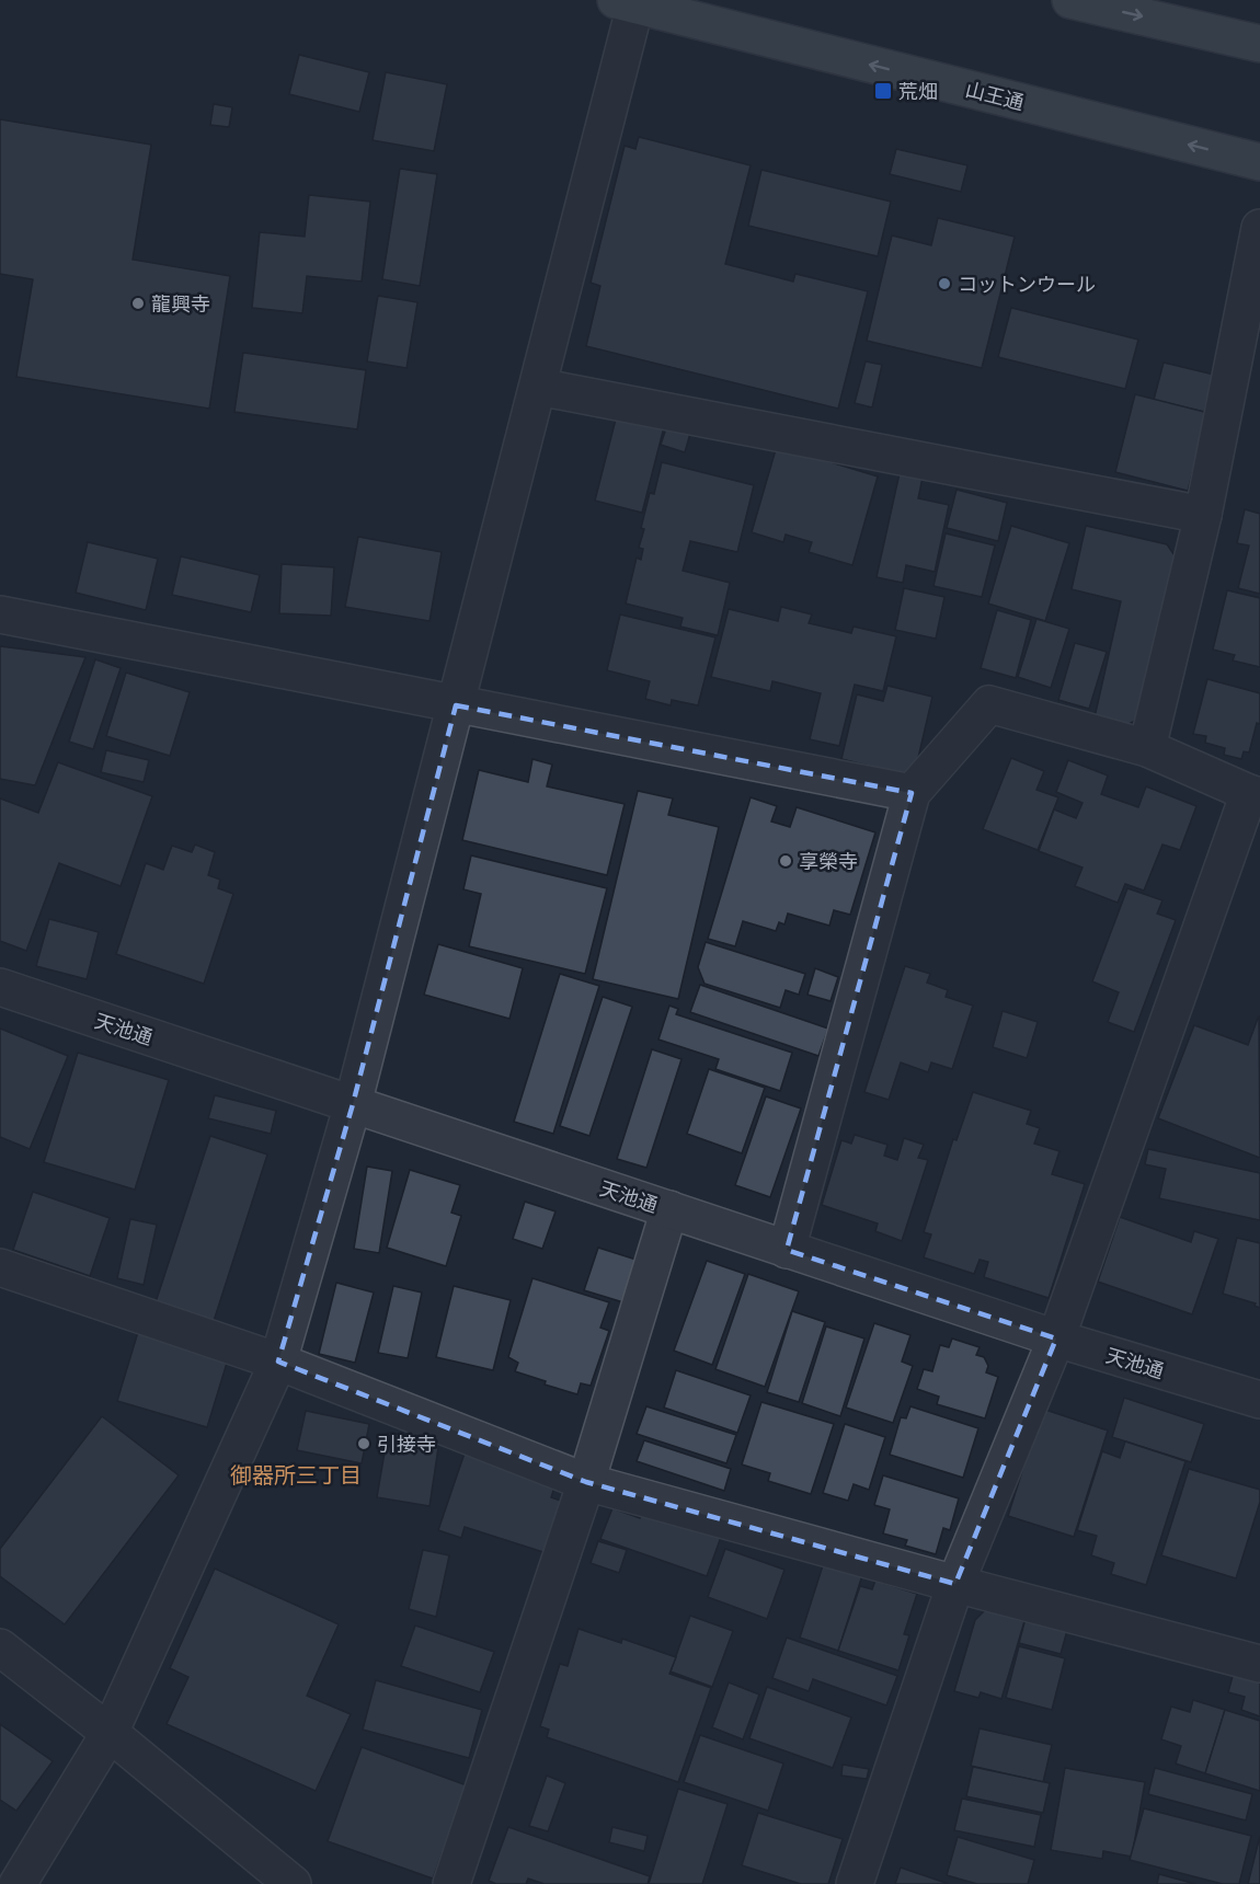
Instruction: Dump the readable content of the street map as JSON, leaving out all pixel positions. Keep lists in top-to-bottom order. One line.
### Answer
{"streets":{"main road":["山王通"],"street":["天池通"]},"one_way":["山王通"],"districts":["御器所三丁目"],"places":{"transit":["荒畑"],"other":["コットンウール","龍興寺","享榮寺","引接寺"]}}
